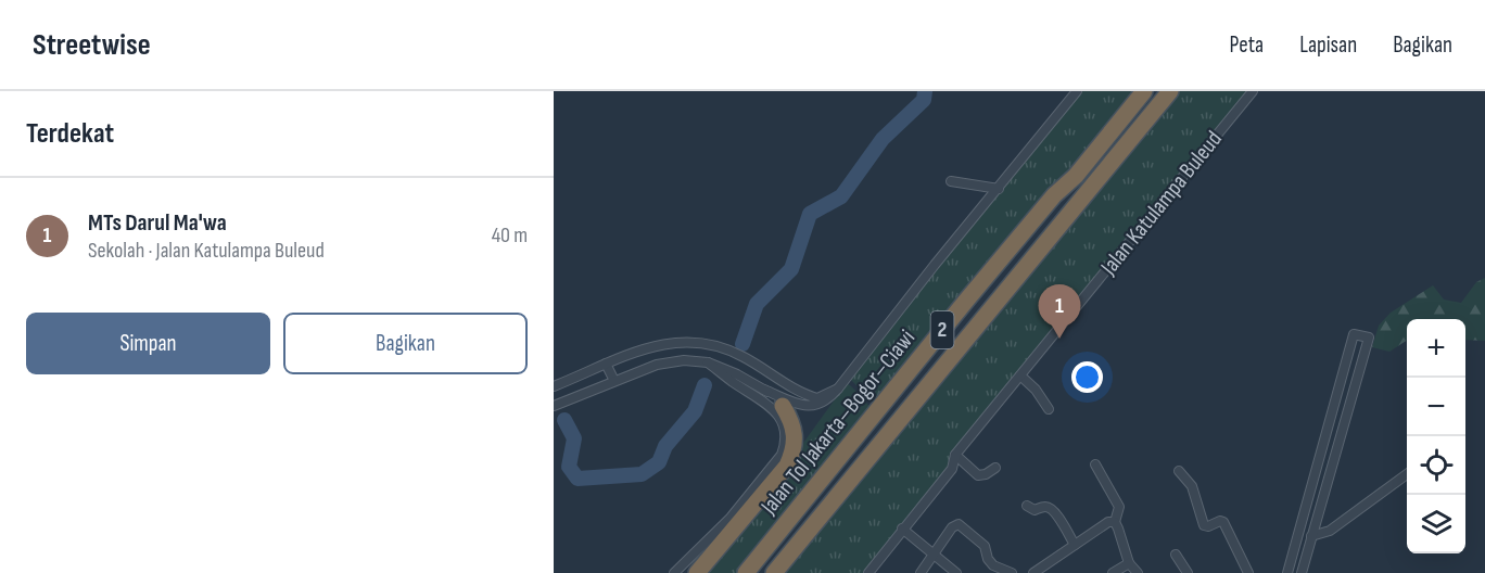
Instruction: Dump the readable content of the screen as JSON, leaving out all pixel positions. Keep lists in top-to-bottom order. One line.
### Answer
{"streets":{"highway":["2","Jalan Tol Jakarta–Bogor–Ciawi"],"street":["Jalan Katulampa Buleud"]},"page":{"header":"Streetwise","nav":["Peta","Lapisan","Bagikan"],"heading":"Terdekat","list":[{"mark":"1","name":"MTs Darul Ma'wa","note":"Sekolah · Jalan Katulampa Buleud","value":"40 m"}],"pins":"1","buttons":["Simpan","Bagikan"],"map_buttons":["+","−"]}}
